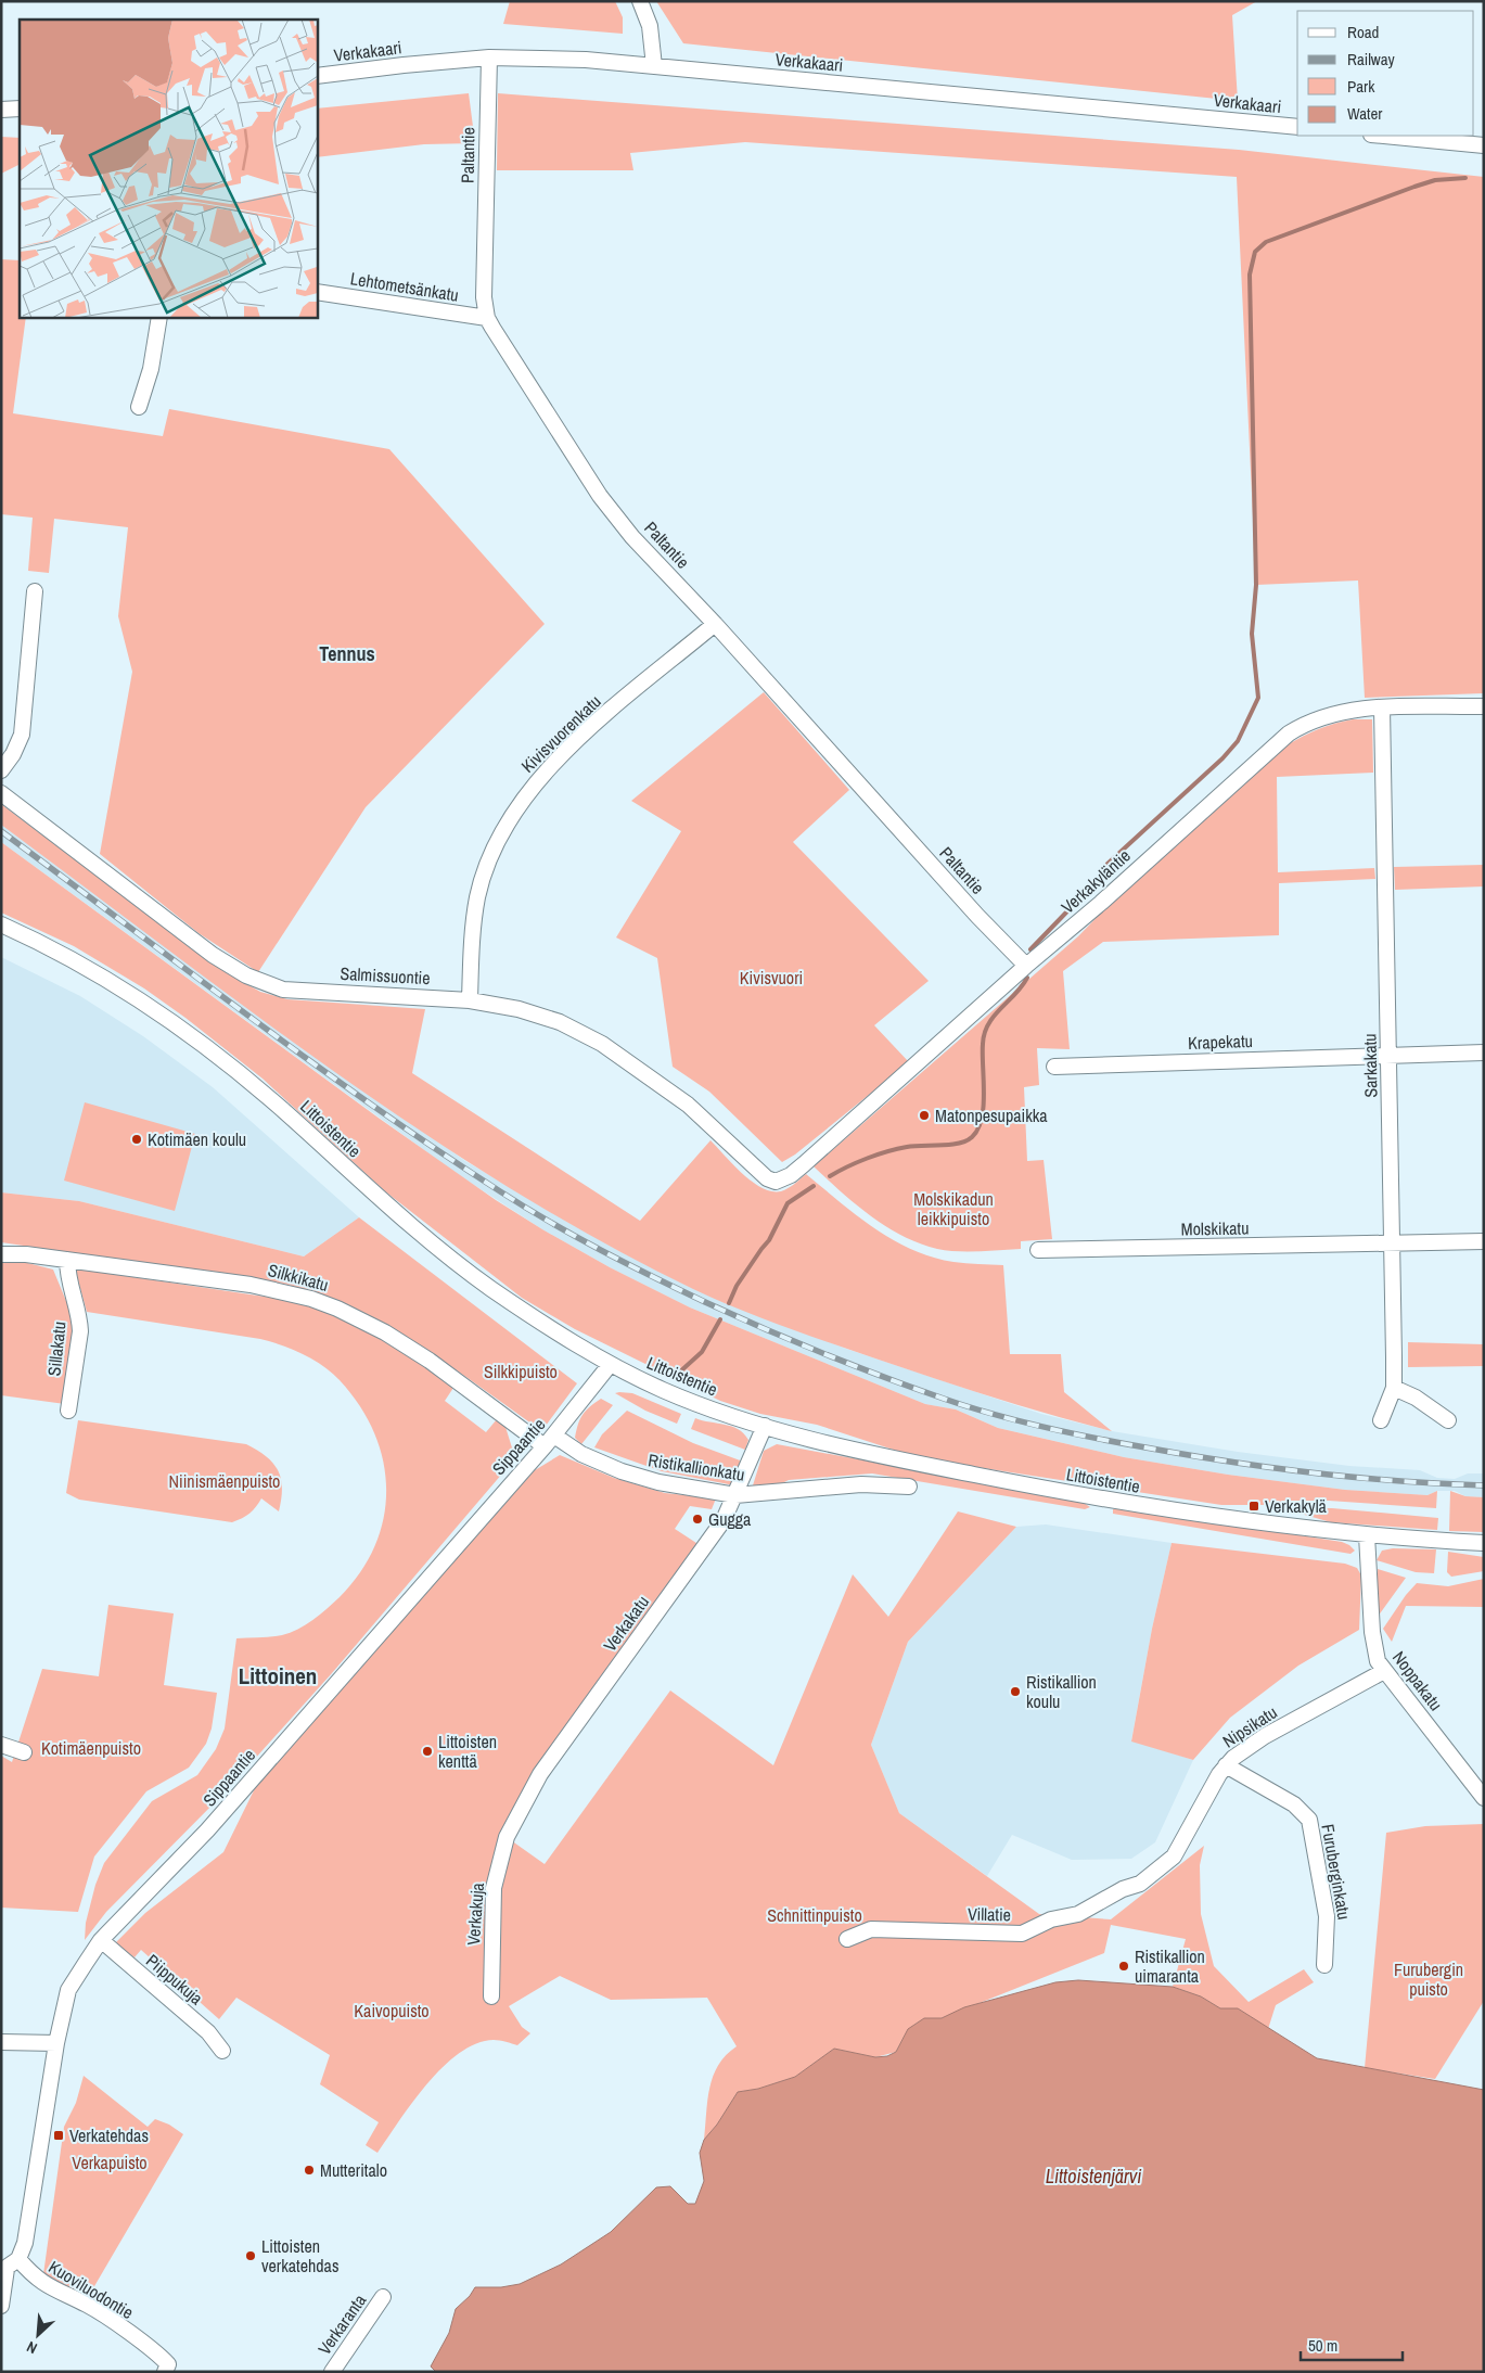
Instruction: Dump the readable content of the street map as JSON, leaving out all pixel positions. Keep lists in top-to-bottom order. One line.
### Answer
{"streets":{"street":["Verkakaari","Paltantie","Lehtometsänkatu","Kivisvuorenkatu","Verkakyläntie","Salmissuontie","Krapekatu","Sarkakatu","Littoistentie","Molskikatu","Silkkikatu","Sillakatu","Sippaantie","Ristikallionkatu","Verkakatu","Noppakatu","Nipsikatu","Furuberginkatu","Verkakuja","Villatie","Piippukuja","Kuoviluodontie","Verkaranta"]},"crossings":[["Verkakaari","Paltantie"],["Paltantie","Lehtometsänkatu"],["Paltantie","Kivisvuorenkatu"],["Paltantie","Verkakyläntie"],["Kivisvuorenkatu","Salmissuontie"],["Verkakyläntie","Salmissuontie"],["Verkakyläntie","Sarkakatu"],["Krapekatu","Sarkakatu"],["Sarkakatu","Molskikatu"],["Littoistentie","Sippaantie"],["Littoistentie","Verkakatu"],["Littoistentie","Noppakatu"],["Silkkikatu","Sillakatu"],["Silkkikatu","Sippaantie"],["Silkkikatu","Ristikallionkatu"],["Sippaantie","Ristikallionkatu"],["Sippaantie","Piippukuja"],["Sippaantie","Kuoviluodontie"],["Ristikallionkatu","Verkakatu"],["Verkakatu","Verkakuja"],["Noppakatu","Nipsikatu"],["Nipsikatu","Furuberginkatu"],["Nipsikatu","Villatie"]],"districts":["Tennus","Littoinen"],"water":["Littoistenjärvi"],"parks":["Kivisvuori","Molskikadun leikkipuisto","Silkkipuisto","Niinismäenpuisto","Kotimäenpuisto","Schnittinpuisto","Furubergin puisto","Kaivopuisto","Verkapuisto"],"places":{"other":["Matonpesupaikka","Kotimäen koulu","Gugga","Ristikallion koulu","Littoisten kenttä","Ristikallion uimaranta","Mutteritalo","Littoisten verkatehdas"],"transit":["Verkakylä","Verkatehdas"]},"legend":["Road","Railway","Park","Water"],"scale_bar":"50 m","north":"bottom left"}
